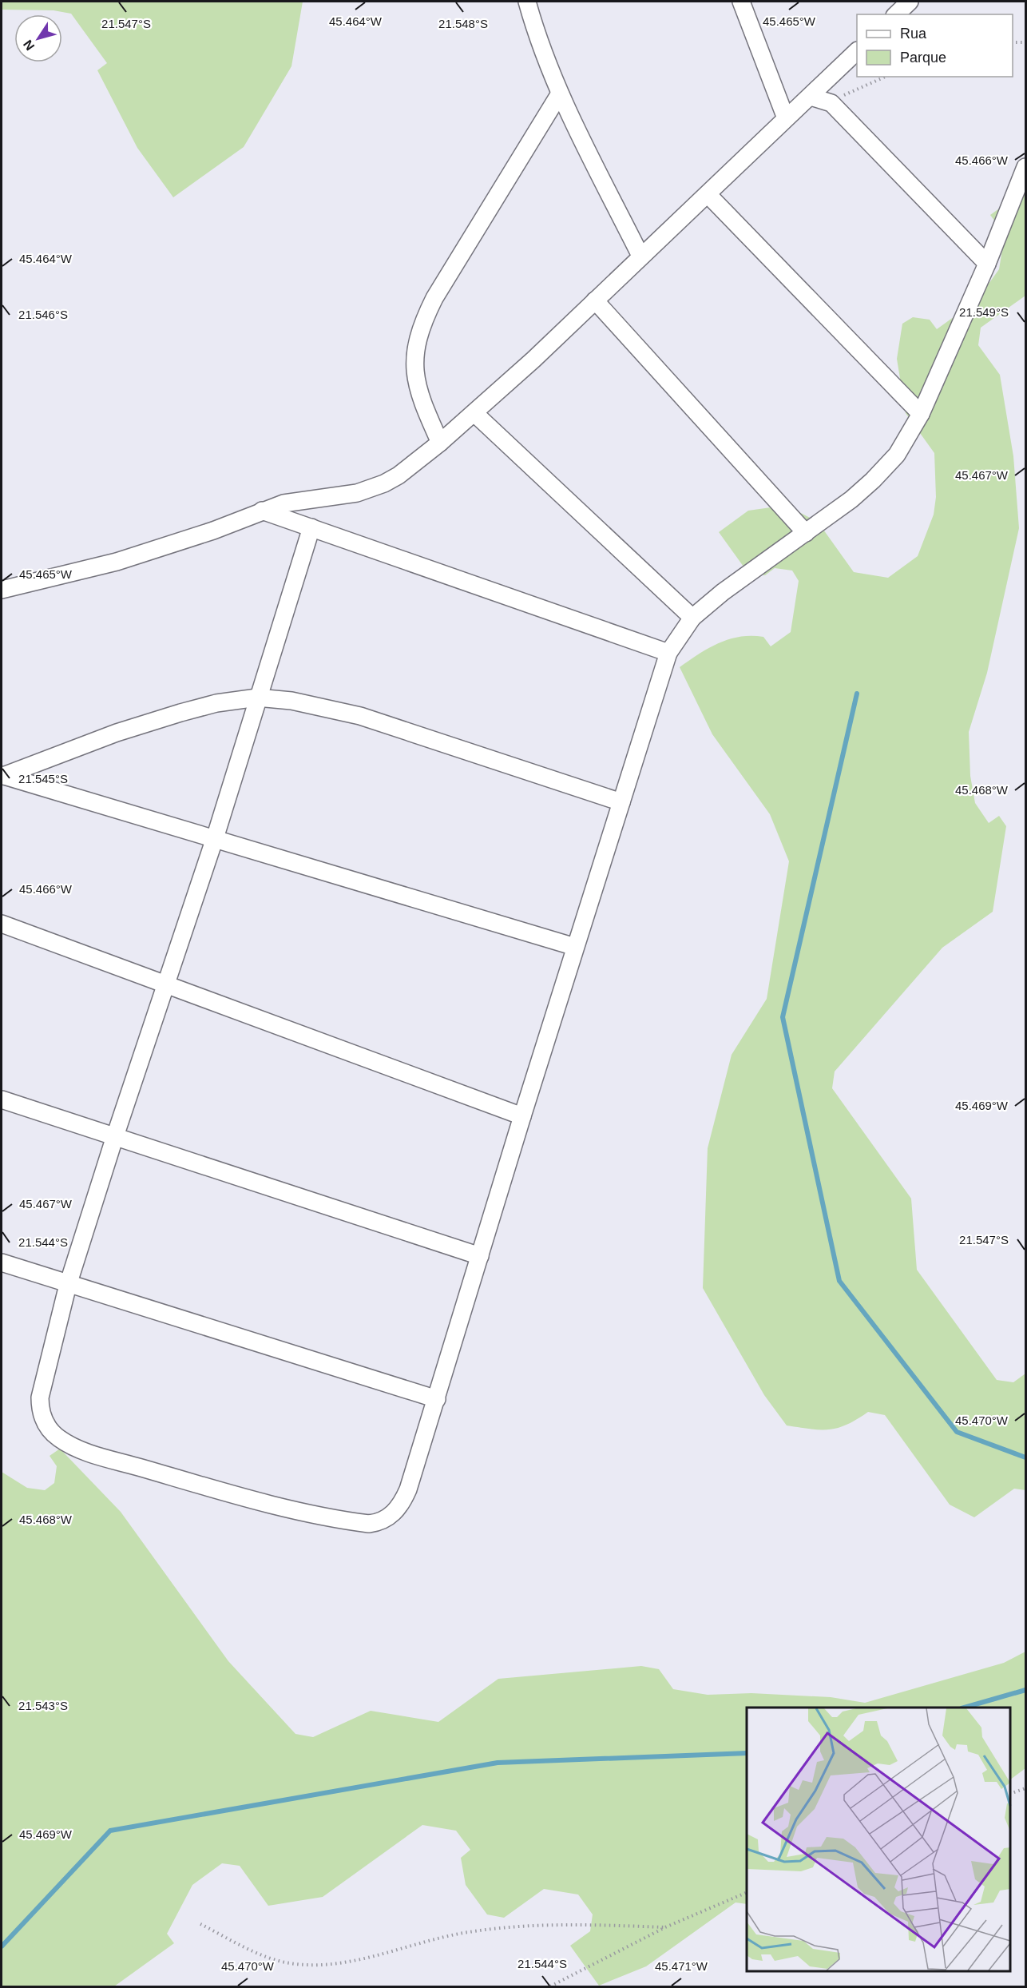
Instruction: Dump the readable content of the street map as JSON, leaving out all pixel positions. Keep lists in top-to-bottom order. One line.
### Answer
{"legend":["Rua","Parque"],"north":"bottom left","coordinates":["45.464°W","45.465°W","21.547°S","21.548°S","45.466°W","21.549°S","21.546°S","45.467°W","21.545°S","45.468°W","45.469°W","21.544°S","45.470°W","21.543°S","45.471°W"]}
